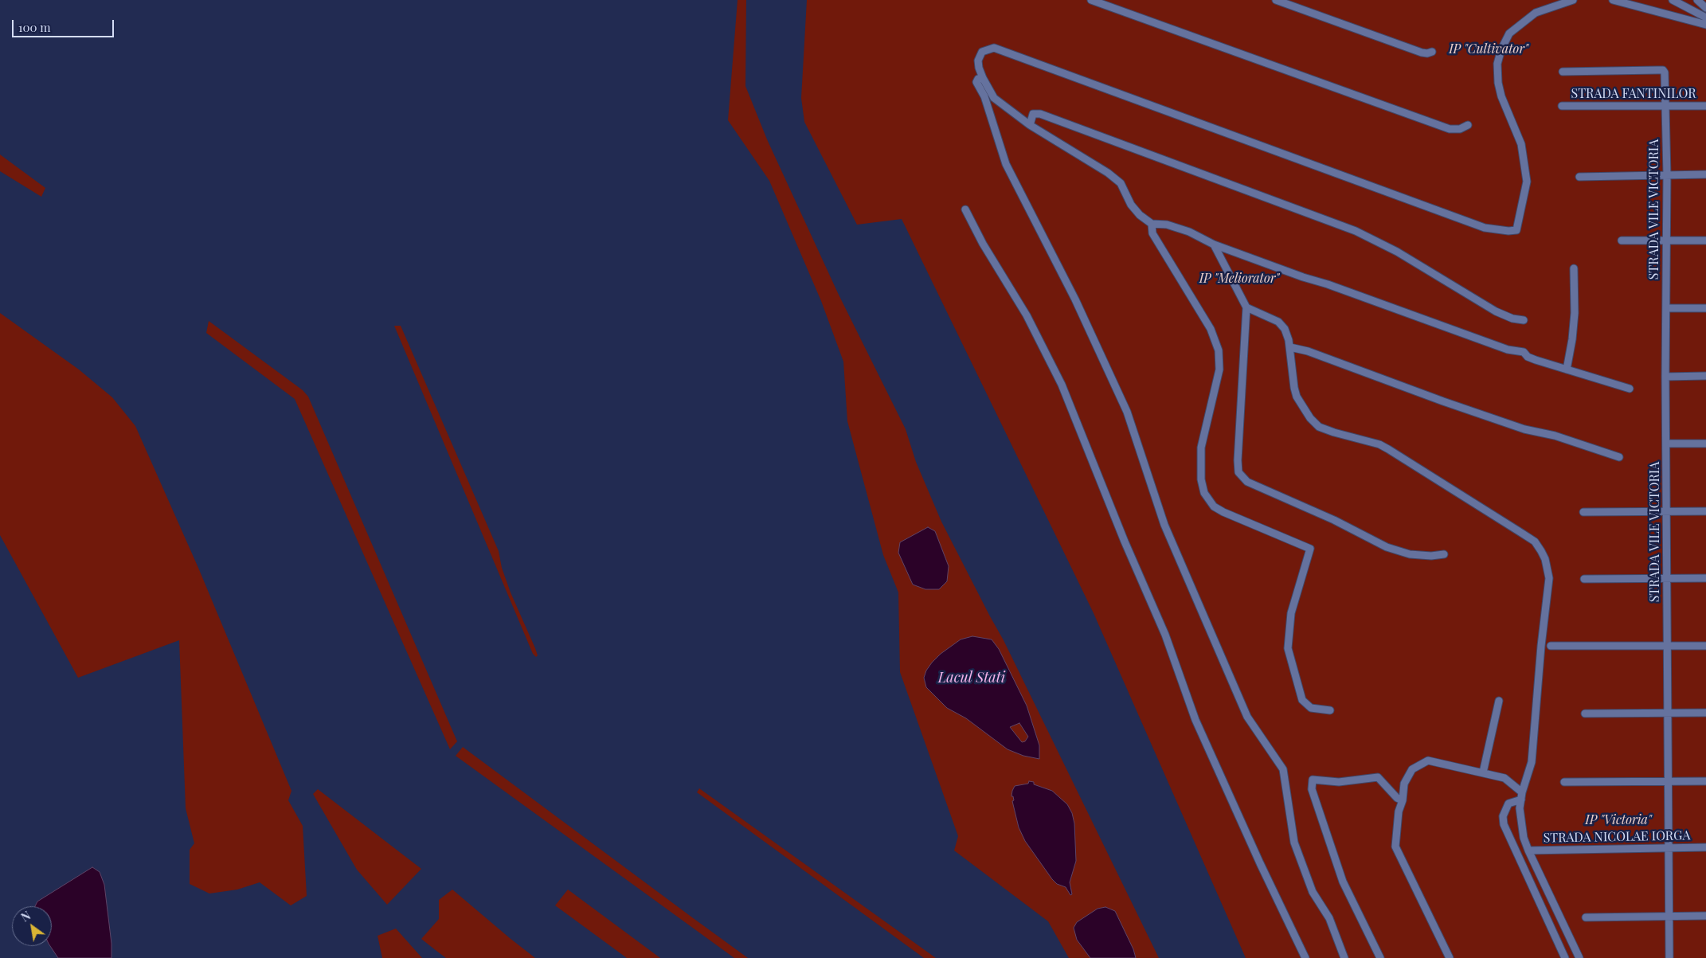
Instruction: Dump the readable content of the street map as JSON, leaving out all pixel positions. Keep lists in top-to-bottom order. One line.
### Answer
{"streets":{"street":["STRADA FANTINILOR","STRADA VILE VICTORIA","STRADA NICOLAE IORGA"]},"crossings":[["STRADA FANTINILOR","STRADA VILE VICTORIA"],["STRADA VILE VICTORIA","STRADA NICOLAE IORGA"]],"water":["Lacul Stati"],"parks":["IP \"Cultivator\"","IP \"Meliorator\"","IP \"Victoria\""],"scale_bar":"100 m","north":"top left"}
